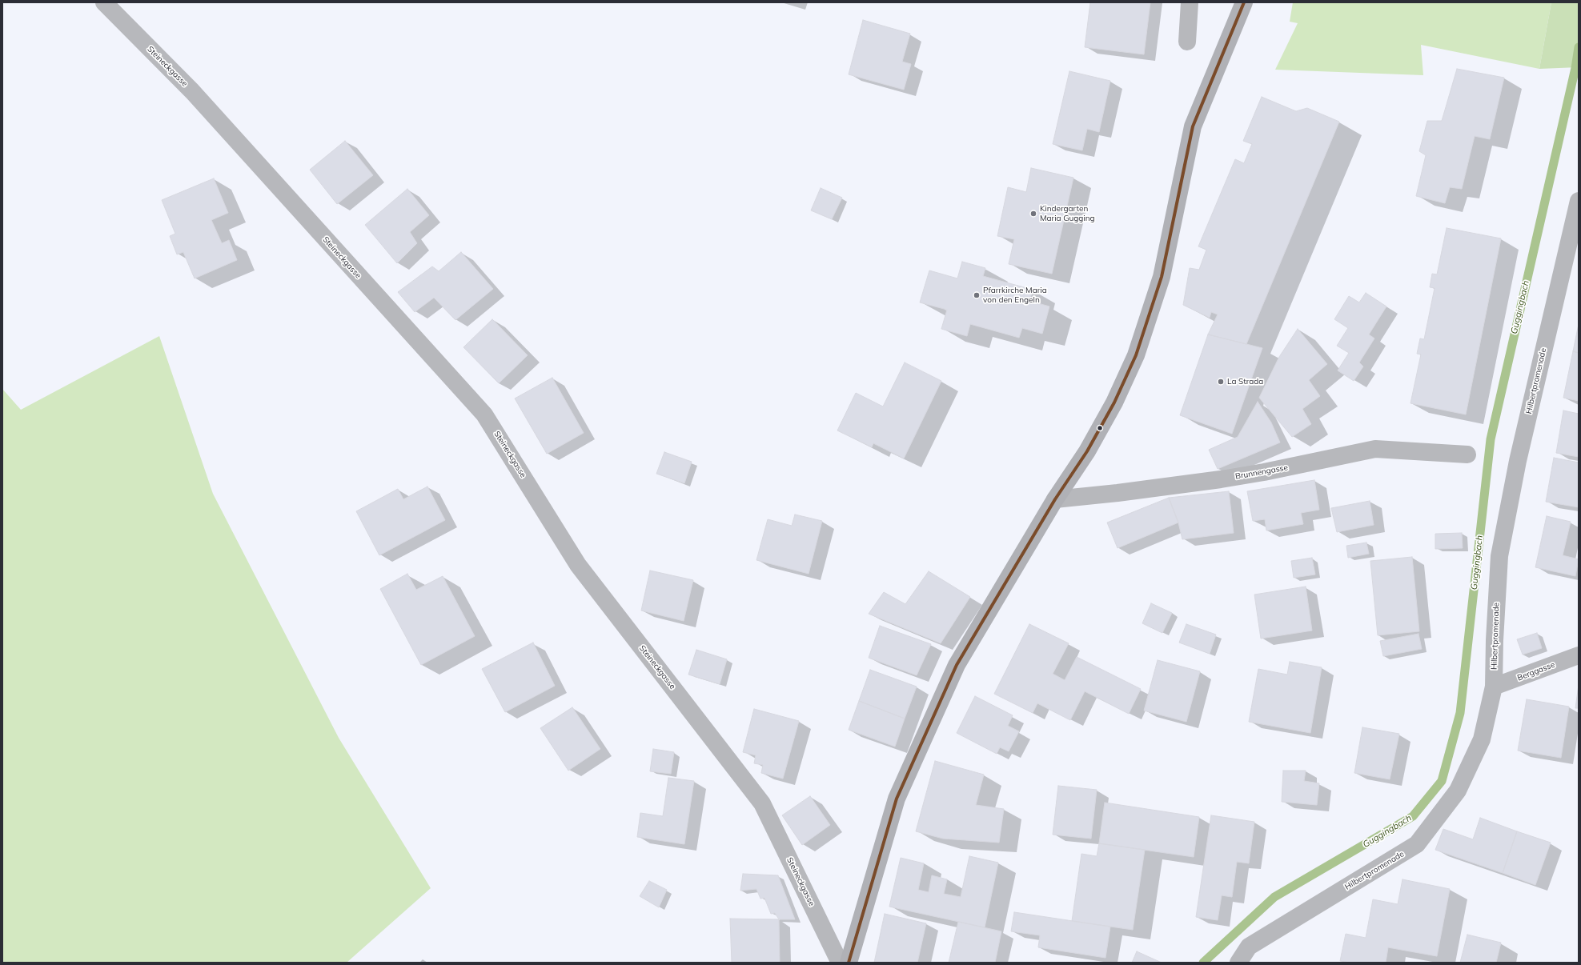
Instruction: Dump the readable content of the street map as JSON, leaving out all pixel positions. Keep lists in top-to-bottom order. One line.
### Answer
{"streets":{"street":["Steineckgasse","Hilbertpromenade","Brunnengasse","Berggasse"]},"crossings":[["Hilbertpromenade","Berggasse"]],"water":["Guggingbach"],"places":["Kindergarten Maria Gugging","Pfarrkirche Maria von den Engeln","La Strada"]}
